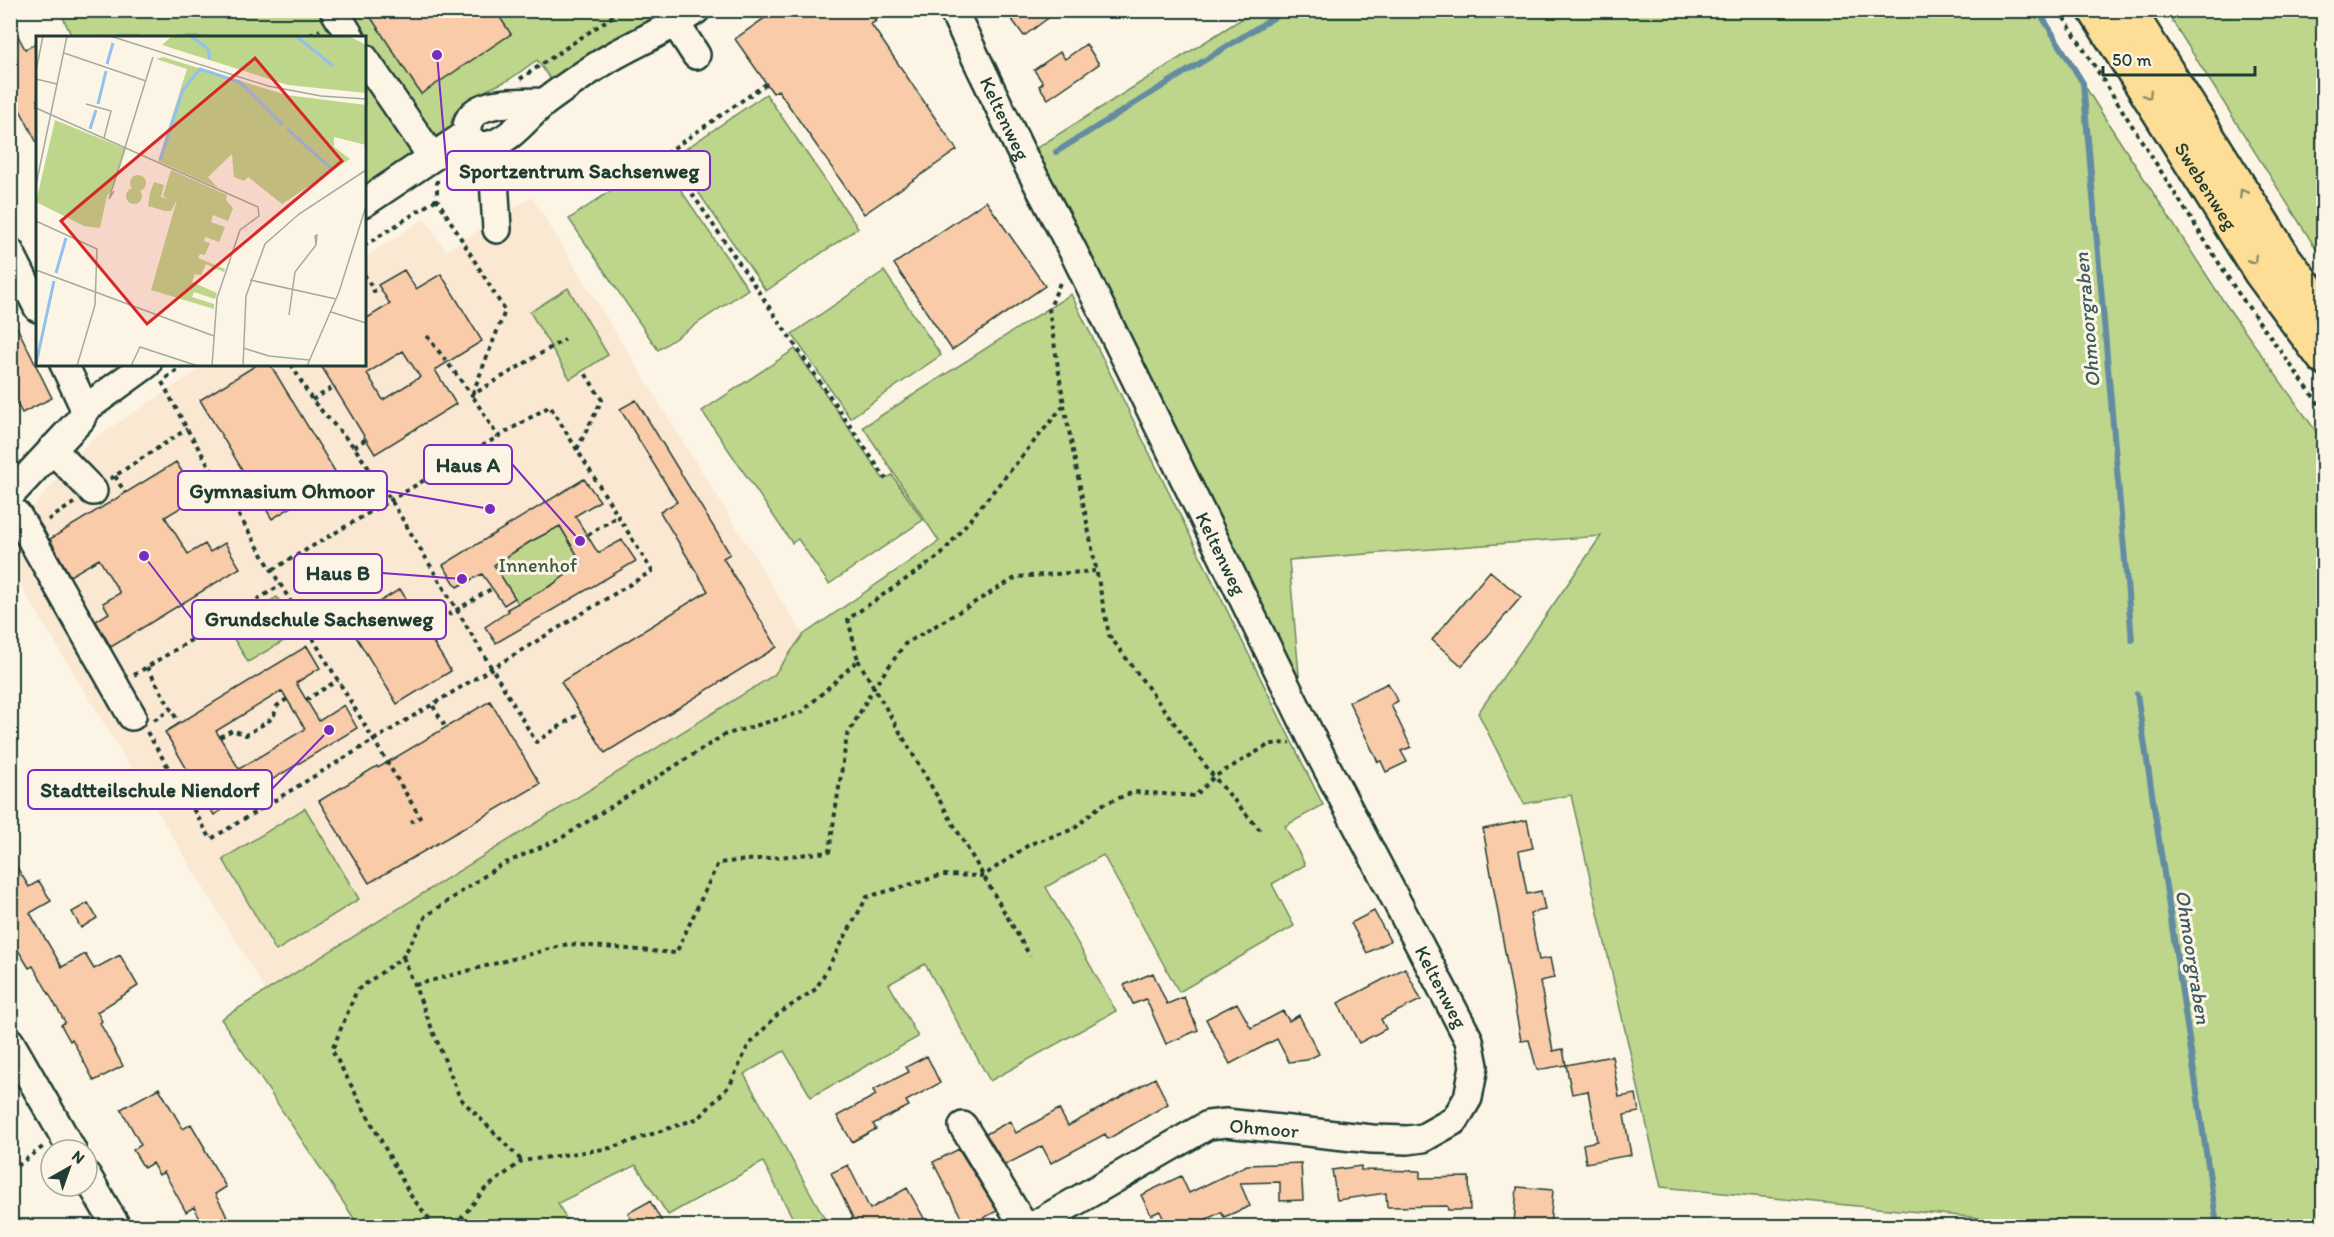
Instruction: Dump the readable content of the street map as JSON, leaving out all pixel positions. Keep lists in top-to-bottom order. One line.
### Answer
{"streets":{"main road":["Swebenweg"],"street":["Keltenweg","Ohmoor"]},"crossings":[["Keltenweg","Ohmoor"]],"water":["Ohmoorgraben"],"parks":["Innenhof"],"places":["Sportzentrum Sachsenweg","Gymnasium Ohmoor","Haus A","Grundschule Sachsenweg","Haus B","Stadtteilschule Niendorf"],"scale_bar":"50 m","north":"top right"}
